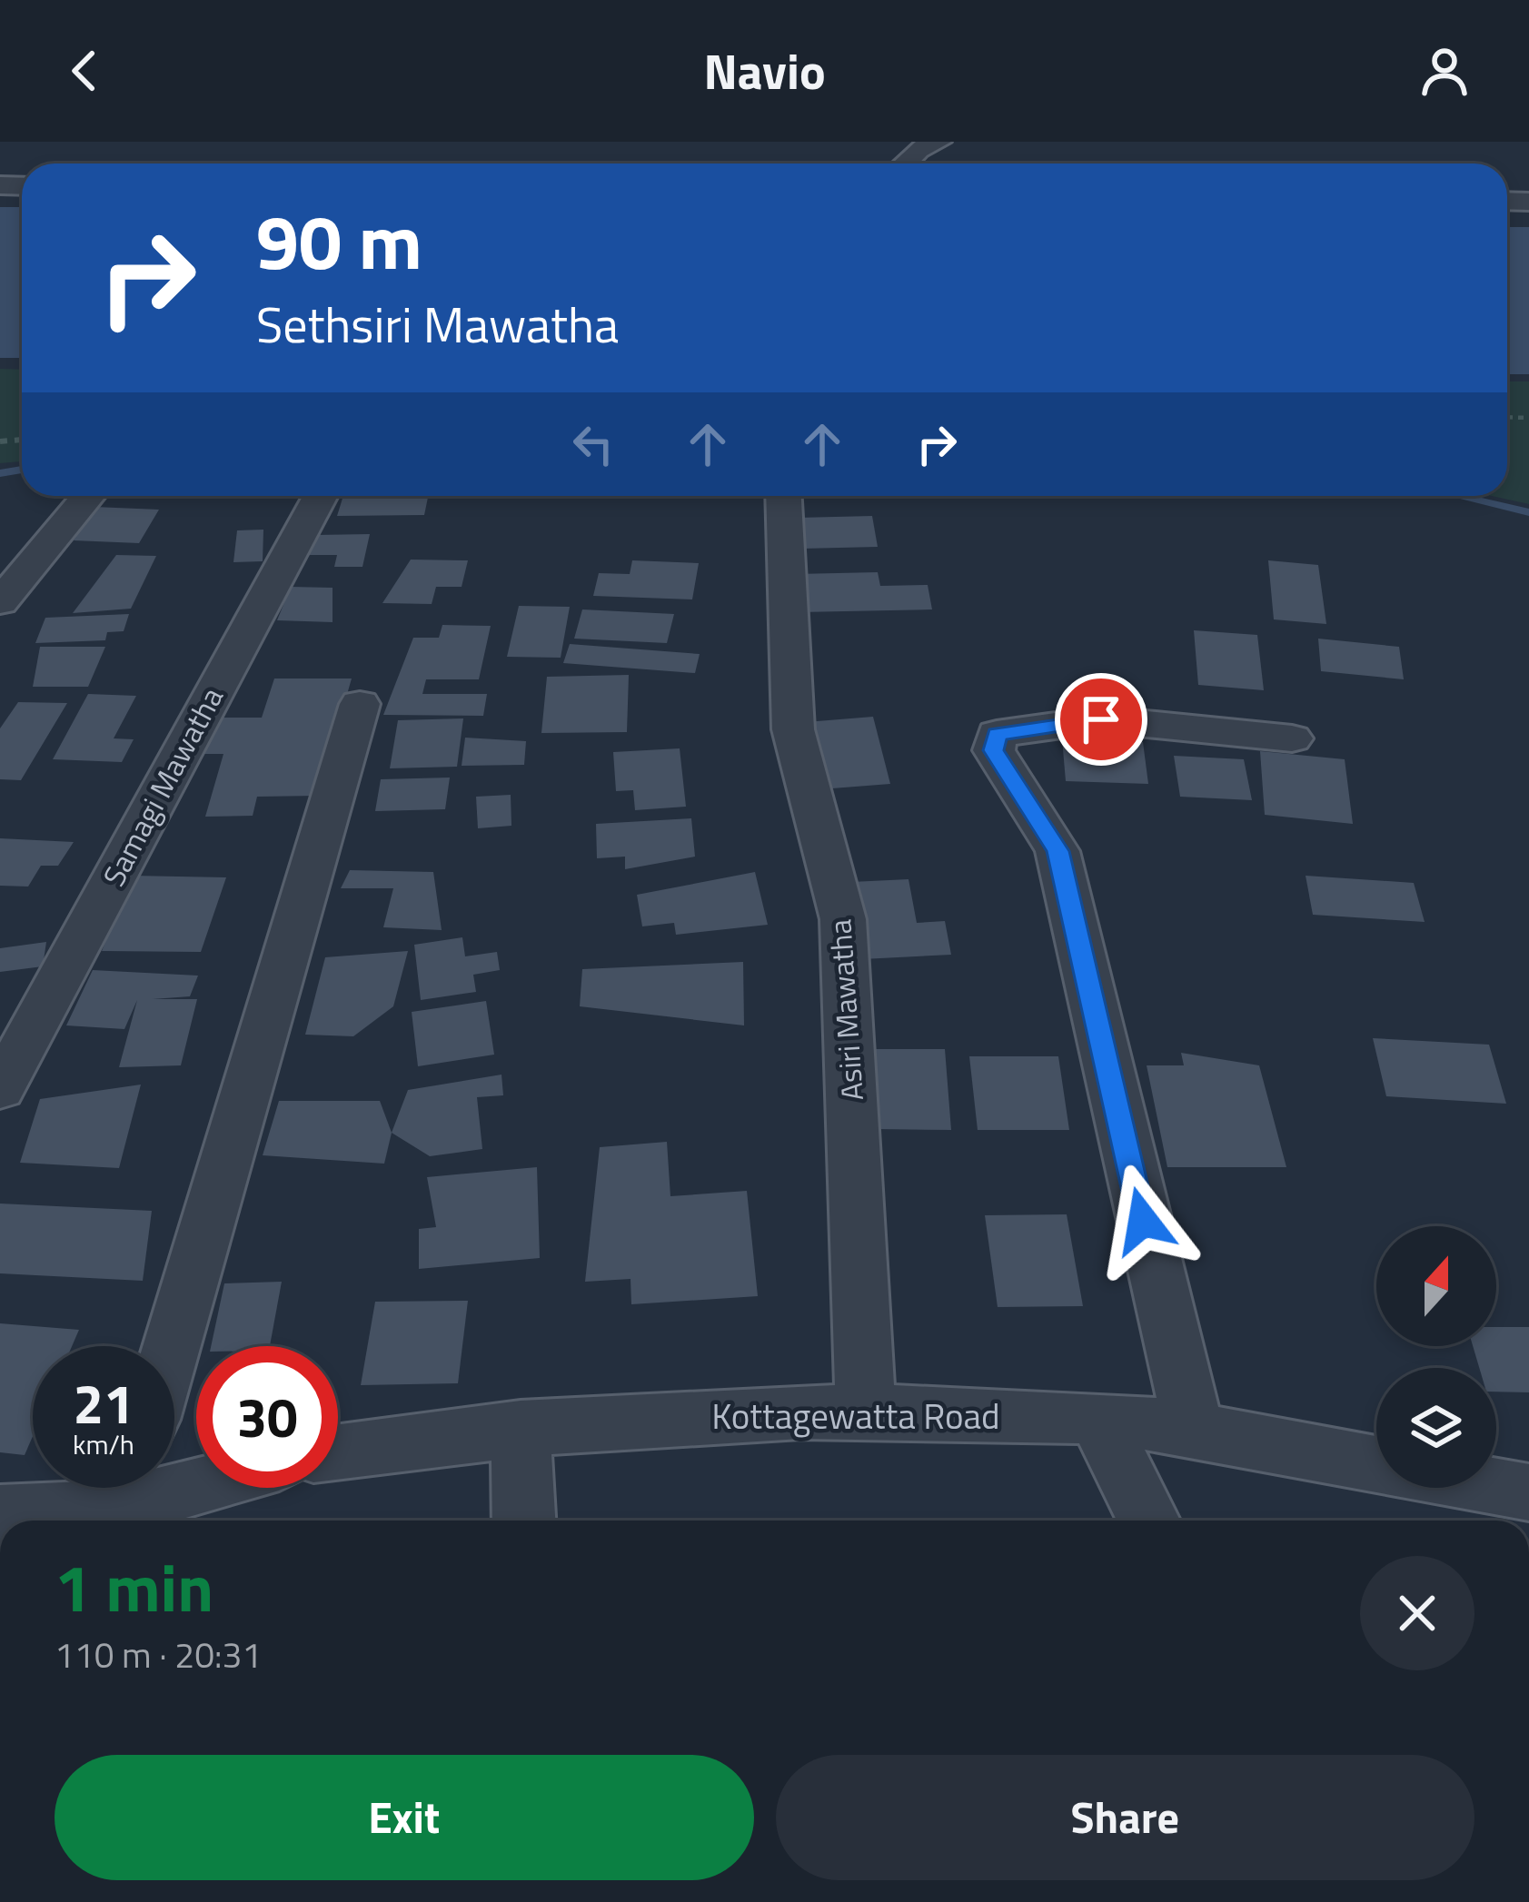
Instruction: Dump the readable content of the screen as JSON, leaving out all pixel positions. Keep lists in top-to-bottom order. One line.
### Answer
{"streets":{"street":["Samagi Mawatha","Asiri Mawatha","Kottagewatta Road"]},"crossings":[["Asiri Mawatha","Kottagewatta Road"]],"north":"top","page":{"header":"Navio","turn":["90 m","Sethsiri Mawatha"],"speed":"21 km/h","limit":"30","heading":["1 min","110 m · 20:31"],"buttons":["Exit","Share"]}}
